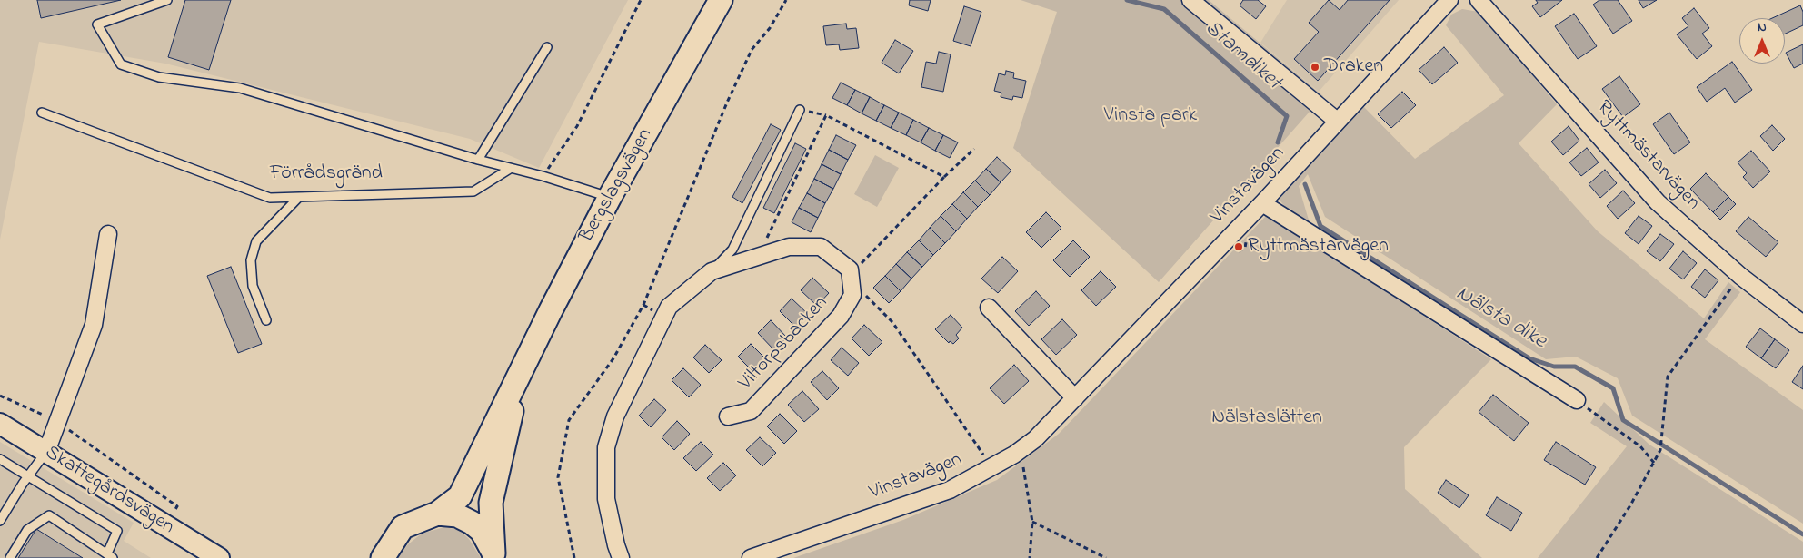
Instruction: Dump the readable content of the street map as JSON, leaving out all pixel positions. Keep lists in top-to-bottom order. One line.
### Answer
{"streets":{"main road":["Bergslagsvägen"],"street":["Ryttmästarvägen","Vinstavägen","Viltorpsbacken","Skattegårdsvägen"],"lane":["Förrådsgränd"]},"crossings":[["Förrådsgränd","Bergslagsvägen"]],"water":["Stamdiket","Nälsta dike"],"parks":["Vinsta park","Nälstaslätten"],"places":["Draken","Ryttmästarvägen"],"north":"top"}
